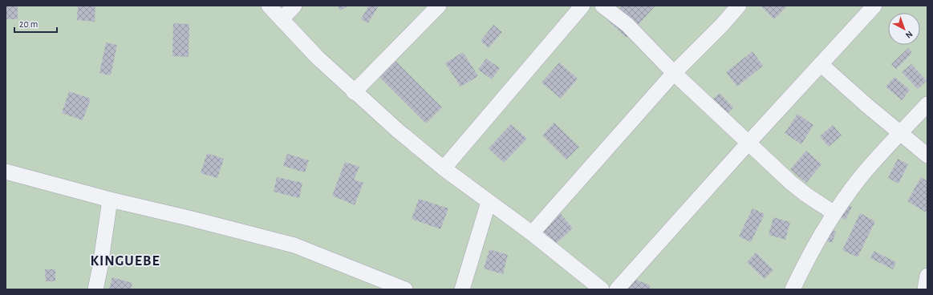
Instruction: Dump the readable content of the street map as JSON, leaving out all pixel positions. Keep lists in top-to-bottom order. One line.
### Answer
{"districts":["KINGUEBE"],"scale_bar":"20 m","north":"bottom right"}
